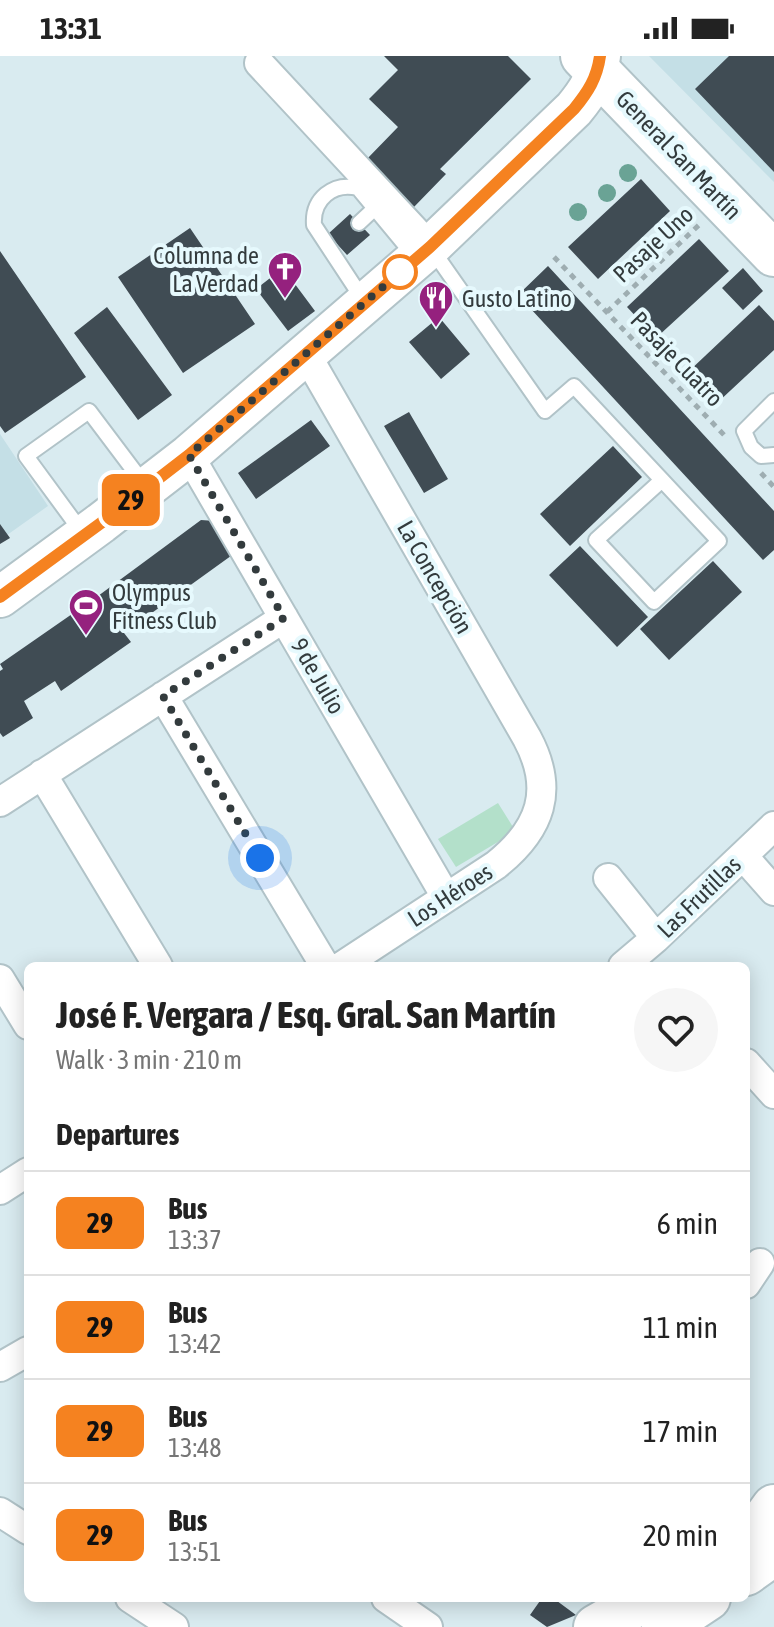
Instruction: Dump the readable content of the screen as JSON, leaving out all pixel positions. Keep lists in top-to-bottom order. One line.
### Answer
{"streets":{"main road":["General San Martín"],"street":["La Concepción","9 de Julio","Los Héroes","Las Frutillas"],"path":["Pasaje Uno","Pasaje Cuatro"]},"crossings":[["General San Martín","Pasaje Uno"],["Pasaje Uno","Pasaje Cuatro"],["La Concepción","Los Héroes"],["9 de Julio","Los Héroes"]],"places":{"church":["Columna de La Verdad"],"restaurant":["Gusto Latino"],"sports":["Olympus Fitness Club"]},"lines":["bus line 29"],"page":{"status":"13:31","on_map":"29","heading":[["José F. Vergara / Esq. Gral. San Martín","Walk · 3 min · 210 m"],"Departures"],"list":[{"mark":"29","name":"Bus","note":"13:37","value":"6 min"},{"mark":"29","name":"Bus","note":"13:42","value":"11 min"},{"mark":"29","name":"Bus","note":"13:48","value":"17 min"},{"mark":"29","name":"Bus","note":"13:51","value":"20 min"}]}}
